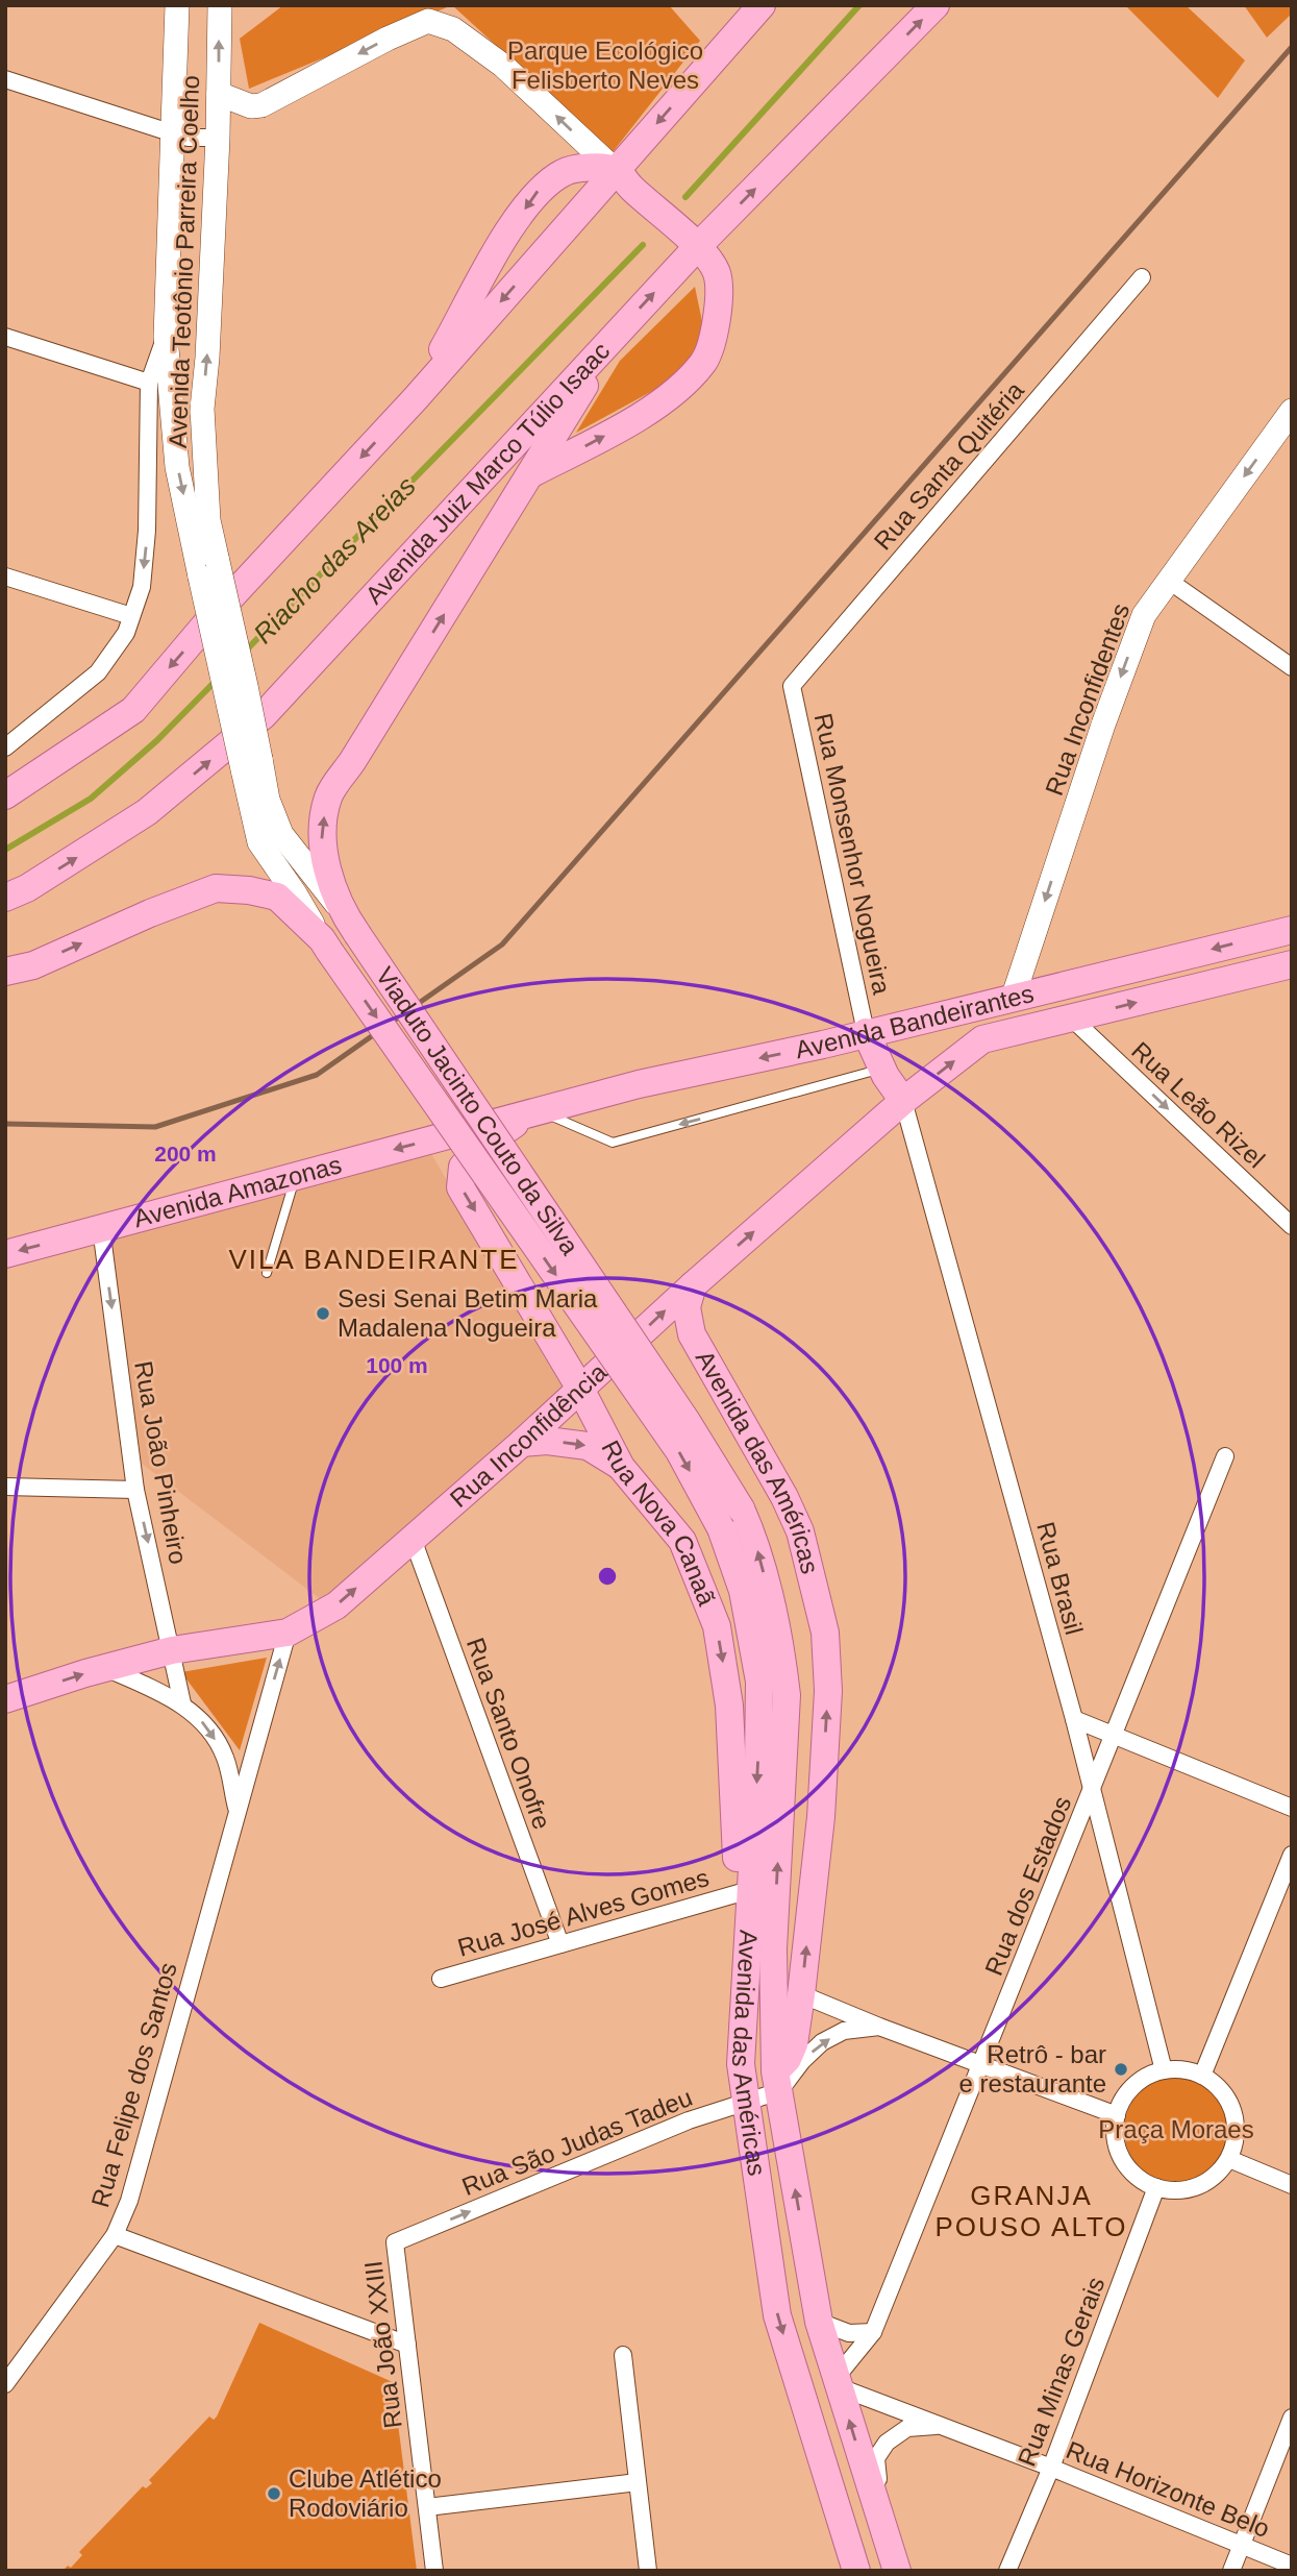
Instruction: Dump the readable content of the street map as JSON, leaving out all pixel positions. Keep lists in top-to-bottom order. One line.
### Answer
{"streets":{"main road":["Avenida Teotônio Parreira Coelho","Avenida Juiz Marco Túlio Isaac","Rua Inconfidentes","Avenida Bandeirantes","Viaduto Jacinto Couto da Silva","Avenida Amazonas","Rua Inconfidência","Avenida das Américas","Rua Nova Canaã"],"street":["Rua Santa Quitéria","Rua Monsenhor Nogueira","Rua Leão Rizel","Rua João Pinheiro","Rua Brasil","Rua Santo Onofre","Rua dos Estados","Rua José Alves Gomes","Rua Felipe dos Santos","Rua São Judas Tadeu","Rua João XXIII","Rua Minas Gerais","Rua Horizonte Belo"]},"crossings":[["Rua Santa Quitéria","Rua Monsenhor Nogueira"],["Rua Inconfidentes","Avenida Bandeirantes"],["Rua Monsenhor Nogueira","Avenida Bandeirantes"],["Avenida Bandeirantes","Rua Leão Rizel"],["Avenida Bandeirantes","Avenida Amazonas"],["Avenida Bandeirantes","Rua Inconfidência"],["Avenida Bandeirantes","Rua Nova Canaã"],["Viaduto Jacinto Couto da Silva","Avenida das Américas"],["Avenida Amazonas","Rua João Pinheiro"],["Rua Inconfidência","Rua João Pinheiro"],["Rua Inconfidência","Avenida das Américas"],["Rua Inconfidência","Rua Nova Canaã"],["Rua Inconfidência","Rua Brasil"],["Rua Inconfidência","Rua Santo Onofre"],["Rua Inconfidência","Rua Felipe dos Santos"],["Rua João Pinheiro","Rua Felipe dos Santos"],["Avenida das Américas","Rua Nova Canaã"],["Avenida das Américas","Rua dos Estados"],["Avenida das Américas","Rua São Judas Tadeu"],["Avenida das Américas","Rua Horizonte Belo"],["Rua Nova Canaã","Rua José Alves Gomes"],["Rua Brasil","Rua dos Estados"],["Rua Brasil","Rua Minas Gerais"],["Rua Santo Onofre","Rua José Alves Gomes"],["Rua dos Estados","Rua Horizonte Belo"],["Rua São Judas Tadeu","Rua João XXIII"],["Rua Minas Gerais","Rua Horizonte Belo"]],"one_way":["Rua Inconfidentes","Rua Leão Rizel","Avenida Amazonas","Rua Inconfidência","Rua João Pinheiro","Rua Nova Canaã","Rua São Judas Tadeu"],"districts":["VILA BANDEIRANTE","GRANJA POUSO ALTO"],"water":["Riacho das Areias"],"parks":["Parque Ecológico Felisberto Neves","Praça Moraes"],"places":["Sesi Senai Betim Maria Madalena Nogueira","Retrô - bar e restaurante","Clube Atlético Rodoviário"],"rings":["200 m","100 m"]}
